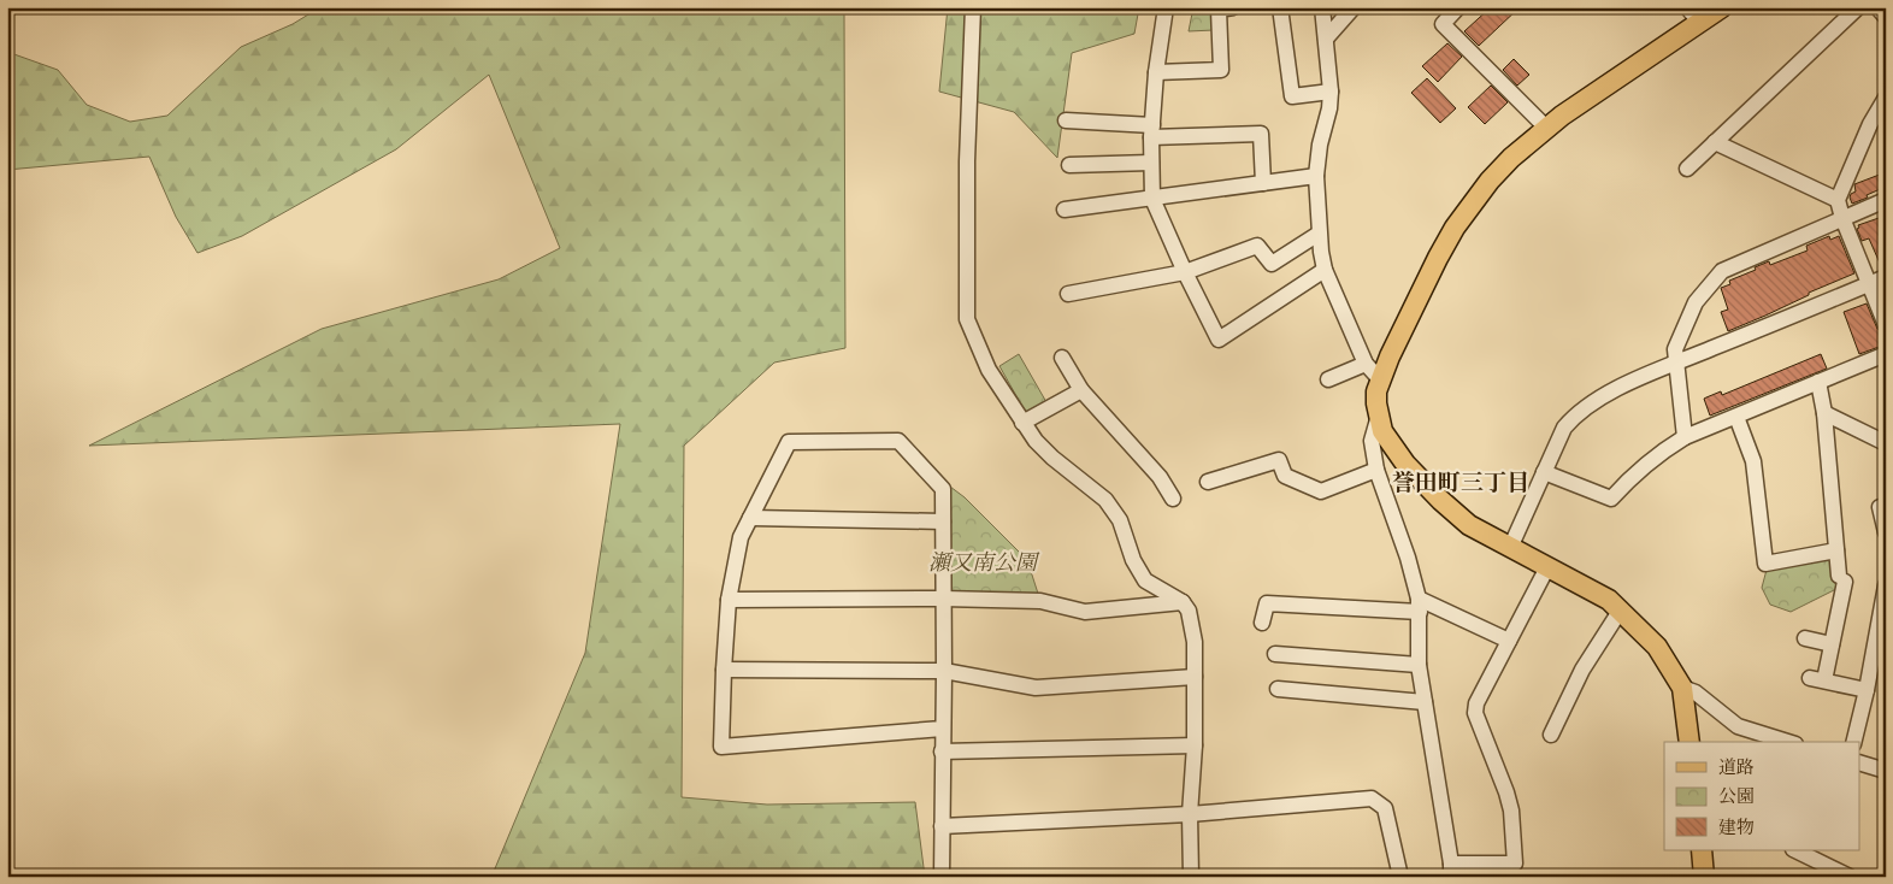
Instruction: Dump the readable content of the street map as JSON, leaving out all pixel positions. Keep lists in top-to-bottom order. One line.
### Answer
{"districts":["誉田町三丁目"],"parks":["瀬又南公園"],"legend":["道路","公園","建物"]}
